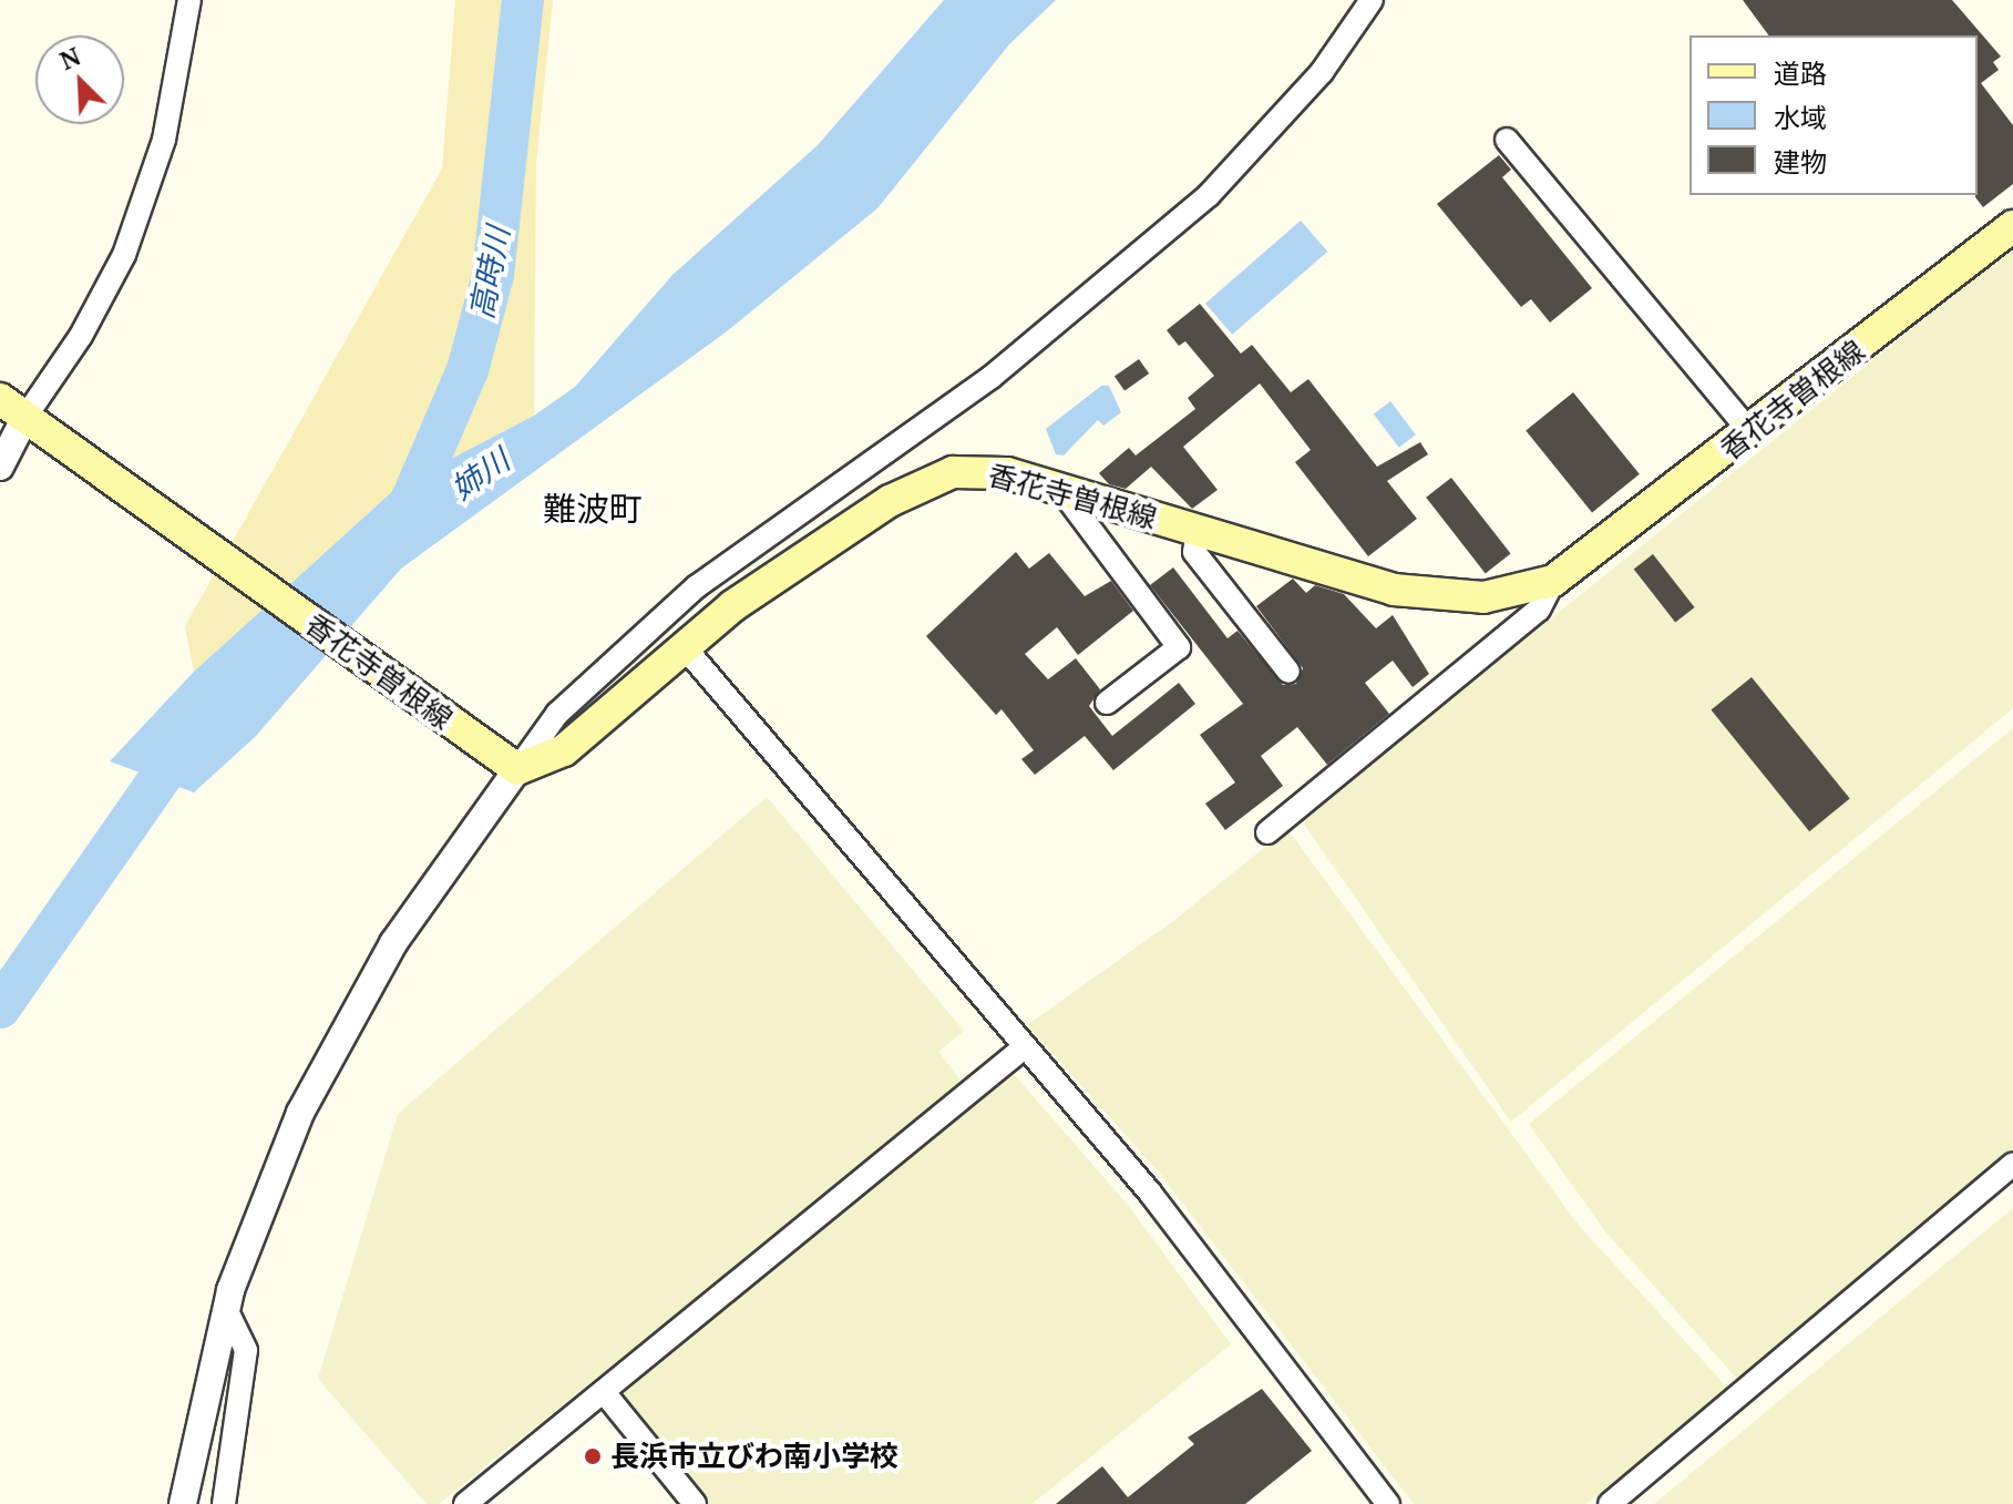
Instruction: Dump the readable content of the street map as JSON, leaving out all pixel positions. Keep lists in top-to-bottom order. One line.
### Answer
{"streets":{"main road":["香花寺曽根線"]},"districts":["難波町"],"water":["高時川","姉川"],"places":["長浜市立びわ南小学校"],"legend":["道路","水域","建物"],"north":"top left"}
